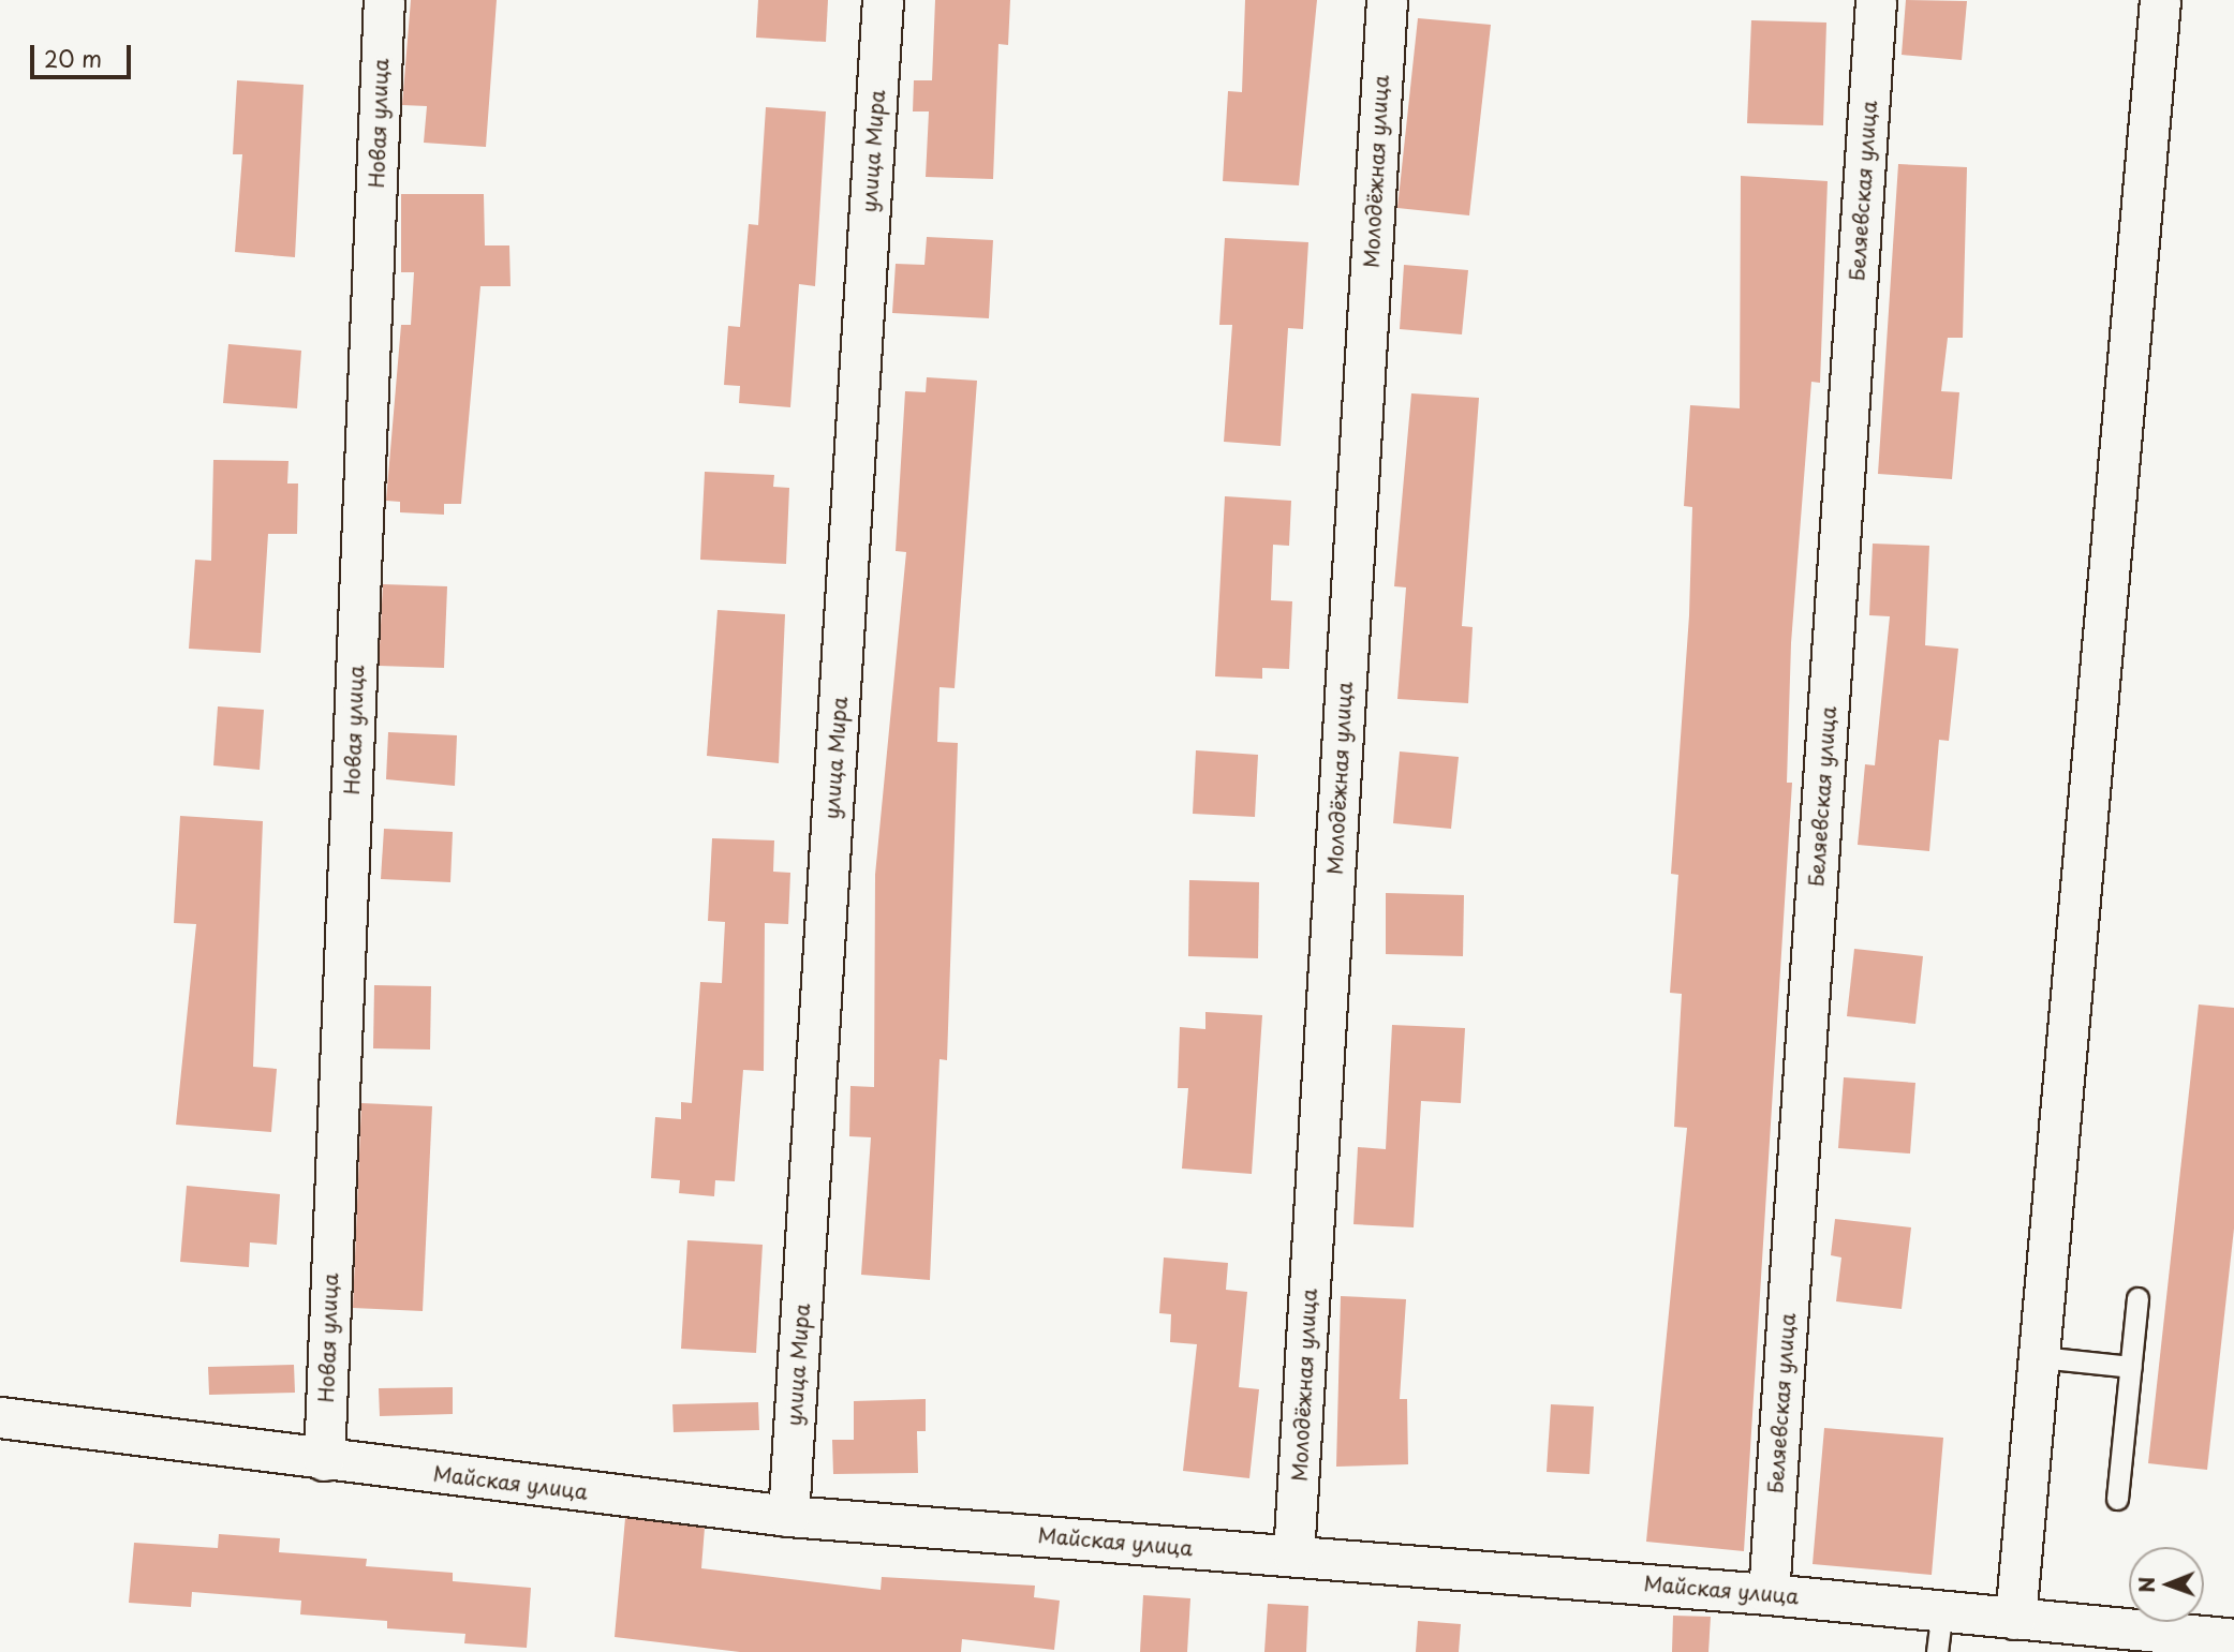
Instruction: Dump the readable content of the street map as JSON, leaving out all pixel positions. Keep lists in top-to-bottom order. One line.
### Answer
{"streets":{"street":["Новая улица","улица Мира","Молодёжная улица","Беляевская улица","Майская улица"]},"crossings":[["Новая улица","Майская улица"],["улица Мира","Майская улица"],["Молодёжная улица","Майская улица"],["Беляевская улица","Майская улица"]],"scale_bar":"20 m","north":"left"}
